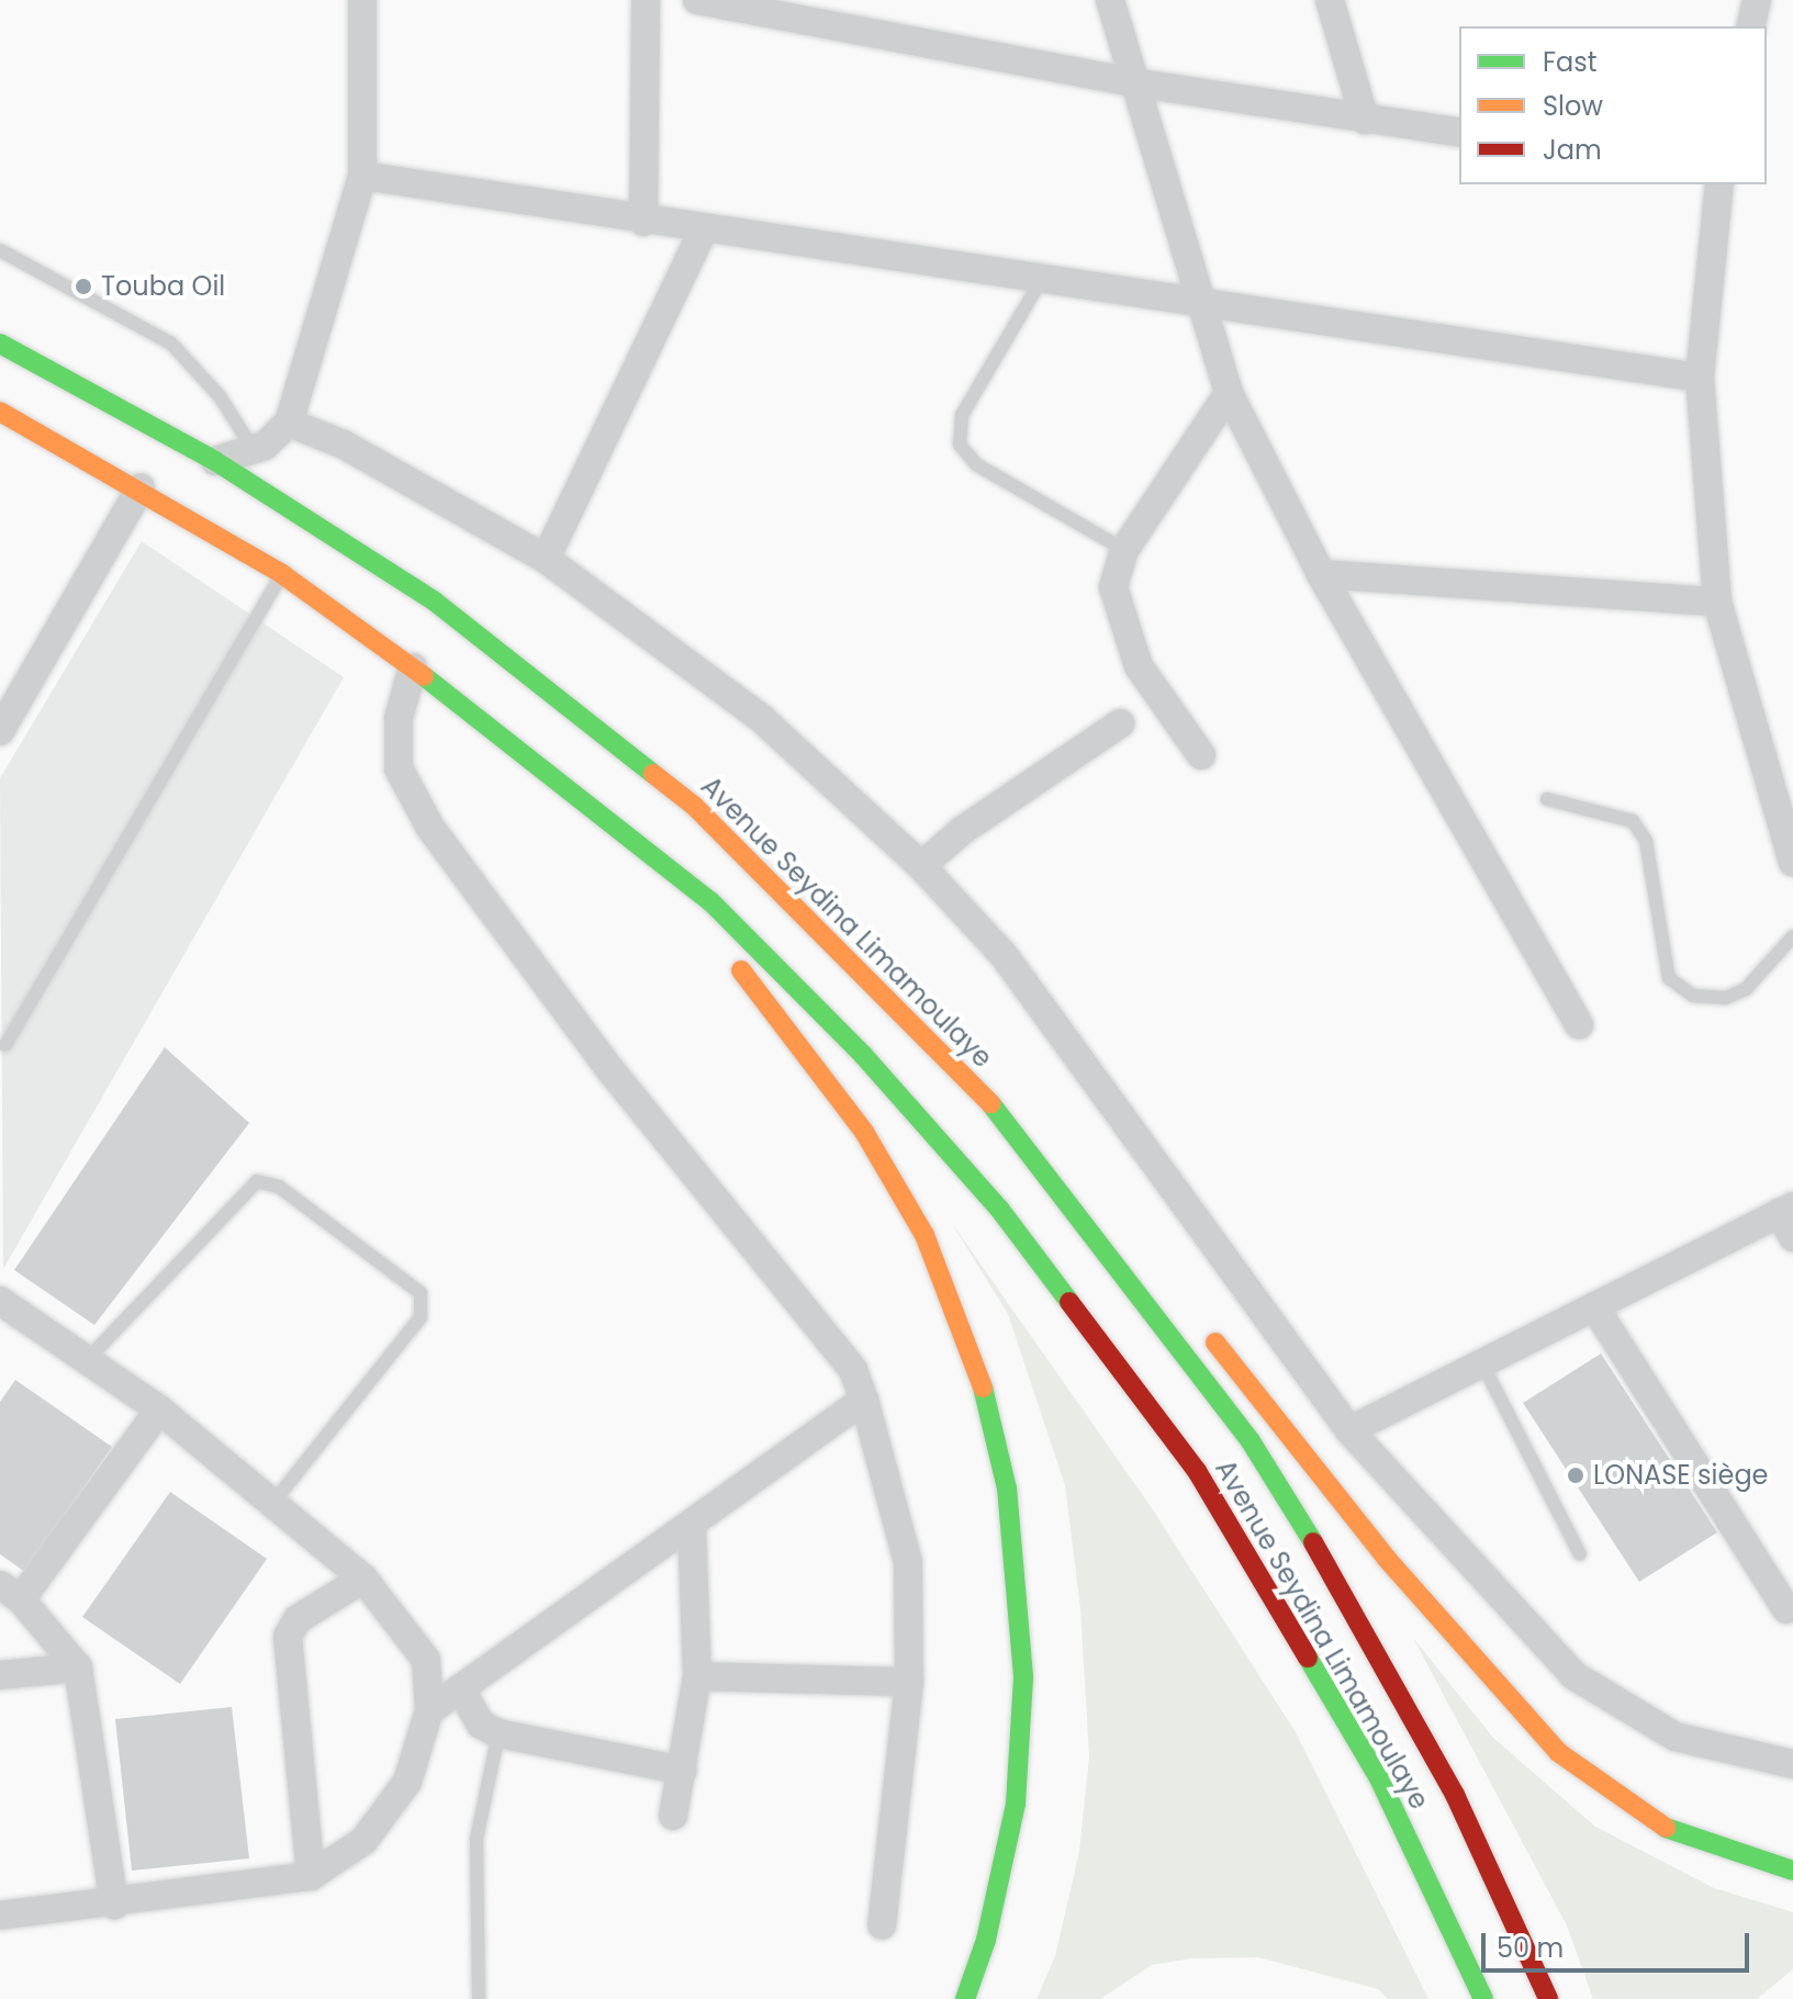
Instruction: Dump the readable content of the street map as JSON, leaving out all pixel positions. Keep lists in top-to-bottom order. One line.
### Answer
{"streets":{"highway":["Avenue Seydina Limamoulaye"]},"places":["Touba Oil","LONASE siège"],"legend":["Fast","Slow","Jam"],"scale_bar":"50 m"}
